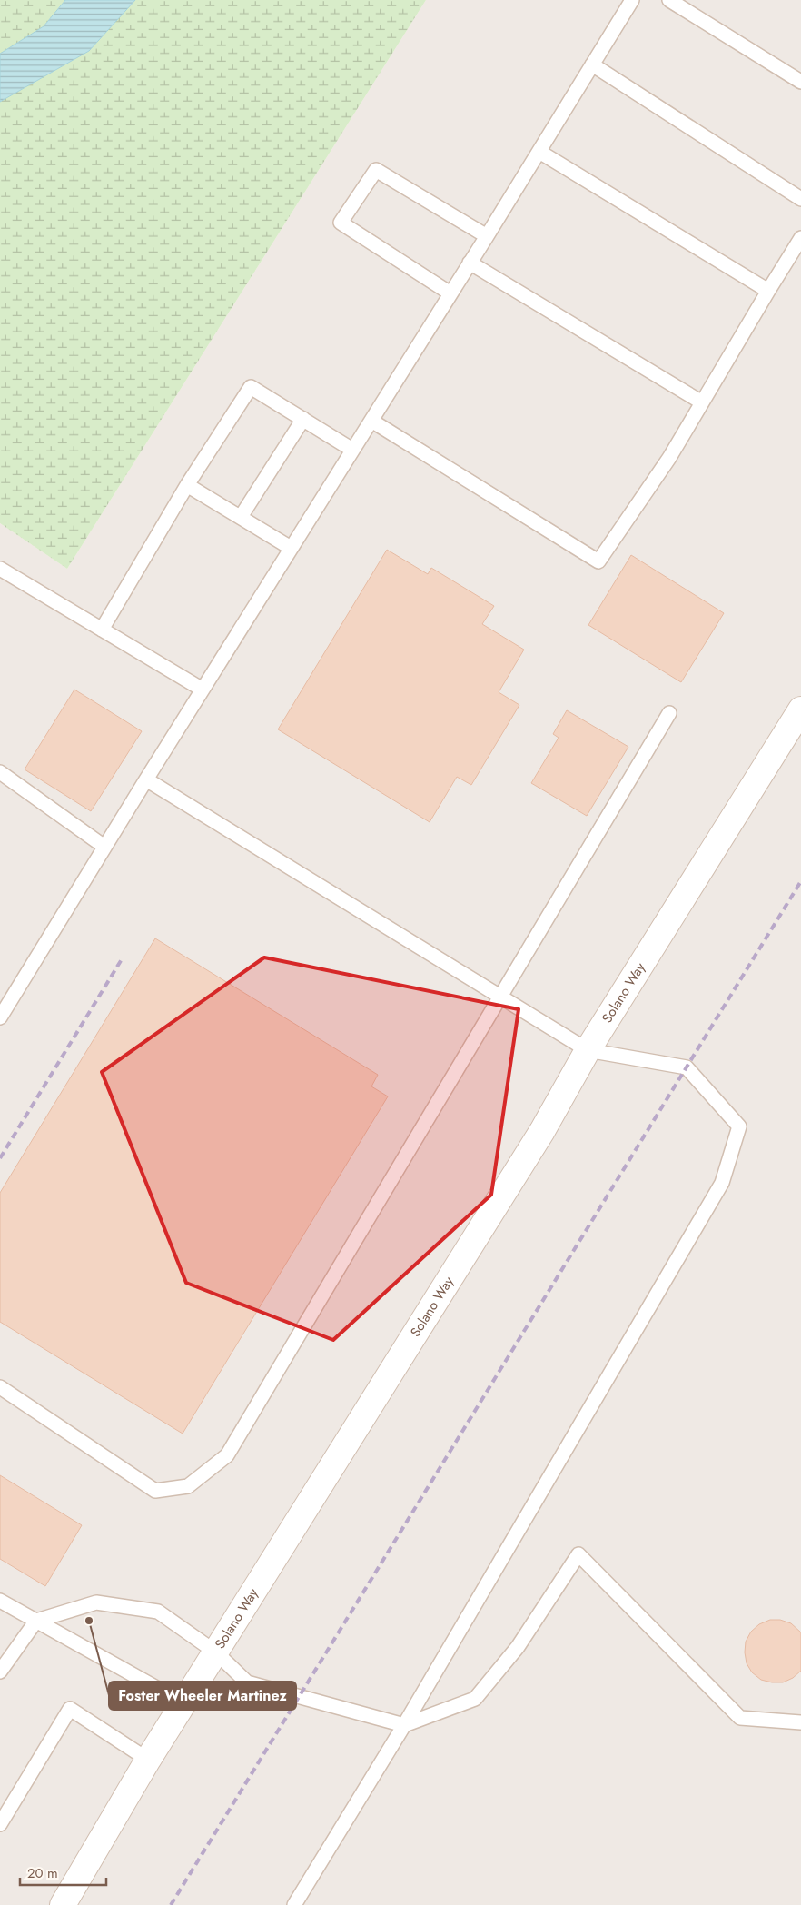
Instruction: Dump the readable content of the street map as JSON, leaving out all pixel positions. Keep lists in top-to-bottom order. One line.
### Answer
{"streets":{"street":["Solano Way"]},"places":["Foster Wheeler Martinez"],"scale_bar":"20 m"}
